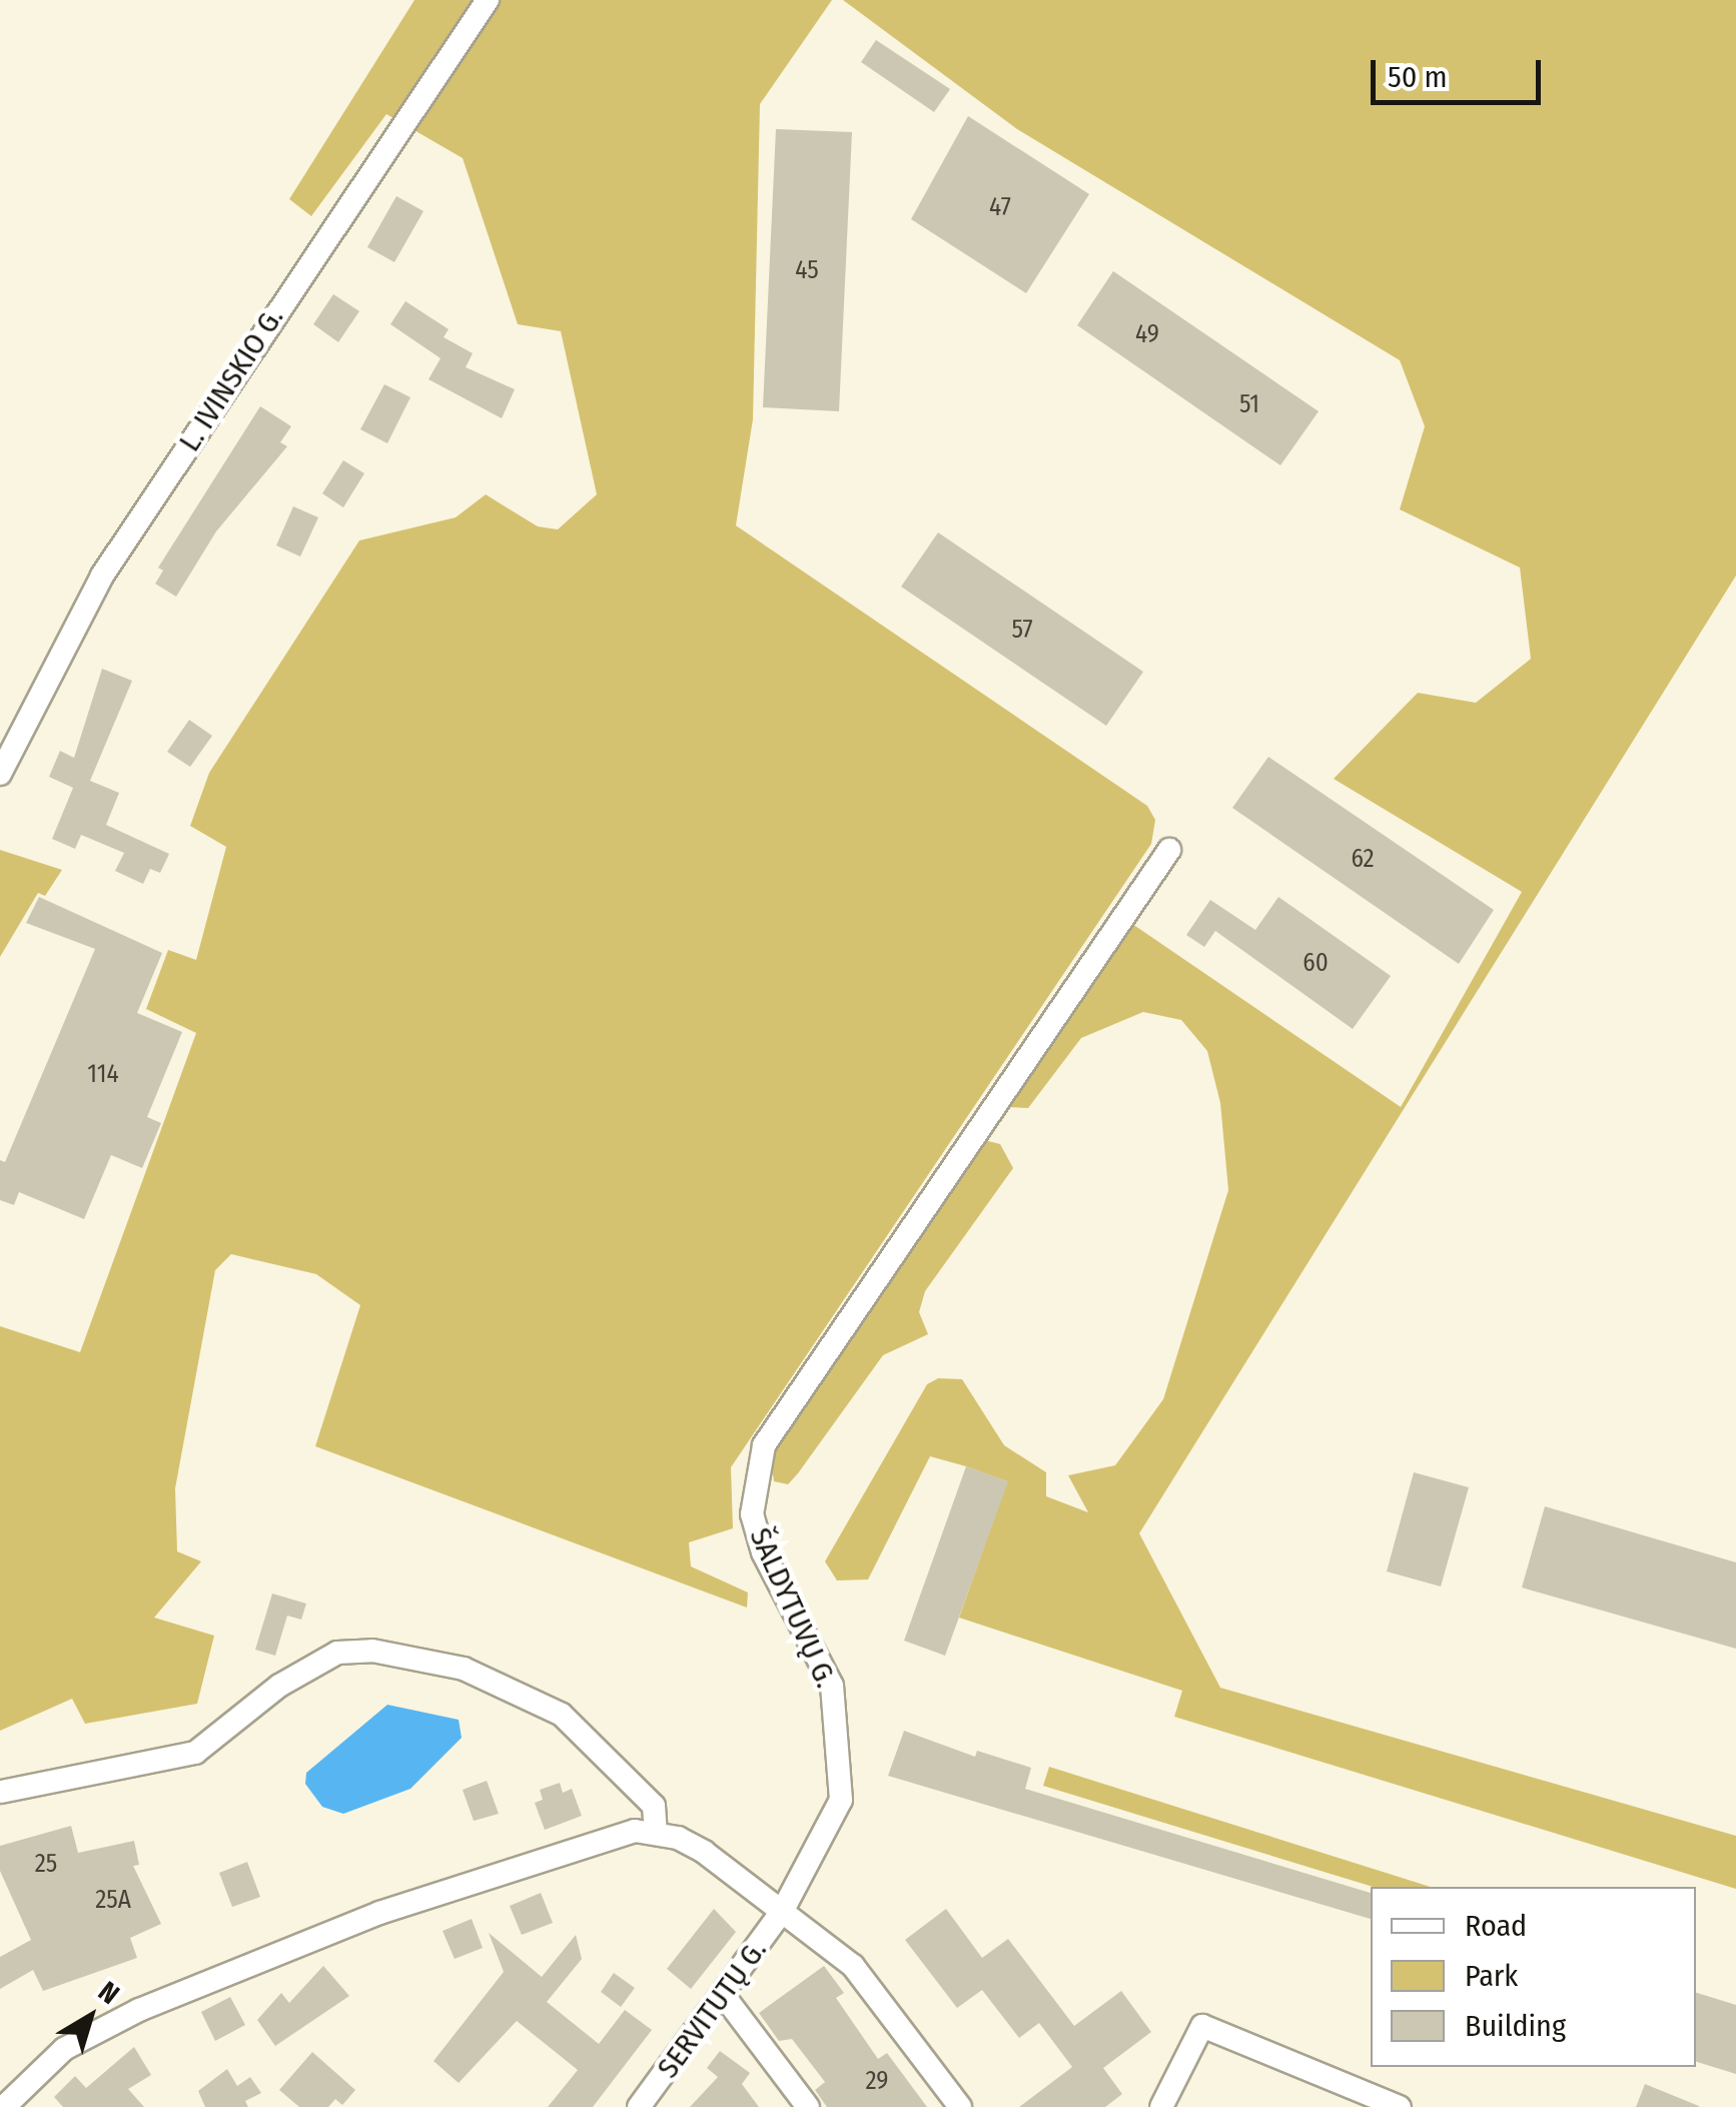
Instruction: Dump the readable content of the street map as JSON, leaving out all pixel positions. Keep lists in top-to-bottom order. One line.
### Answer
{"streets":{"street":["L. IVINSKIO G.","ŠALDYTUVŲ G.","SERVITUTŲ G."]},"crossings":[["ŠALDYTUVŲ G.","SERVITUTŲ G."]],"house_numbers":["47","45","49","51","57","62","60","114","25","25A","29"],"legend":["Road","Park","Building"],"scale_bar":"50 m","north":"top right"}
